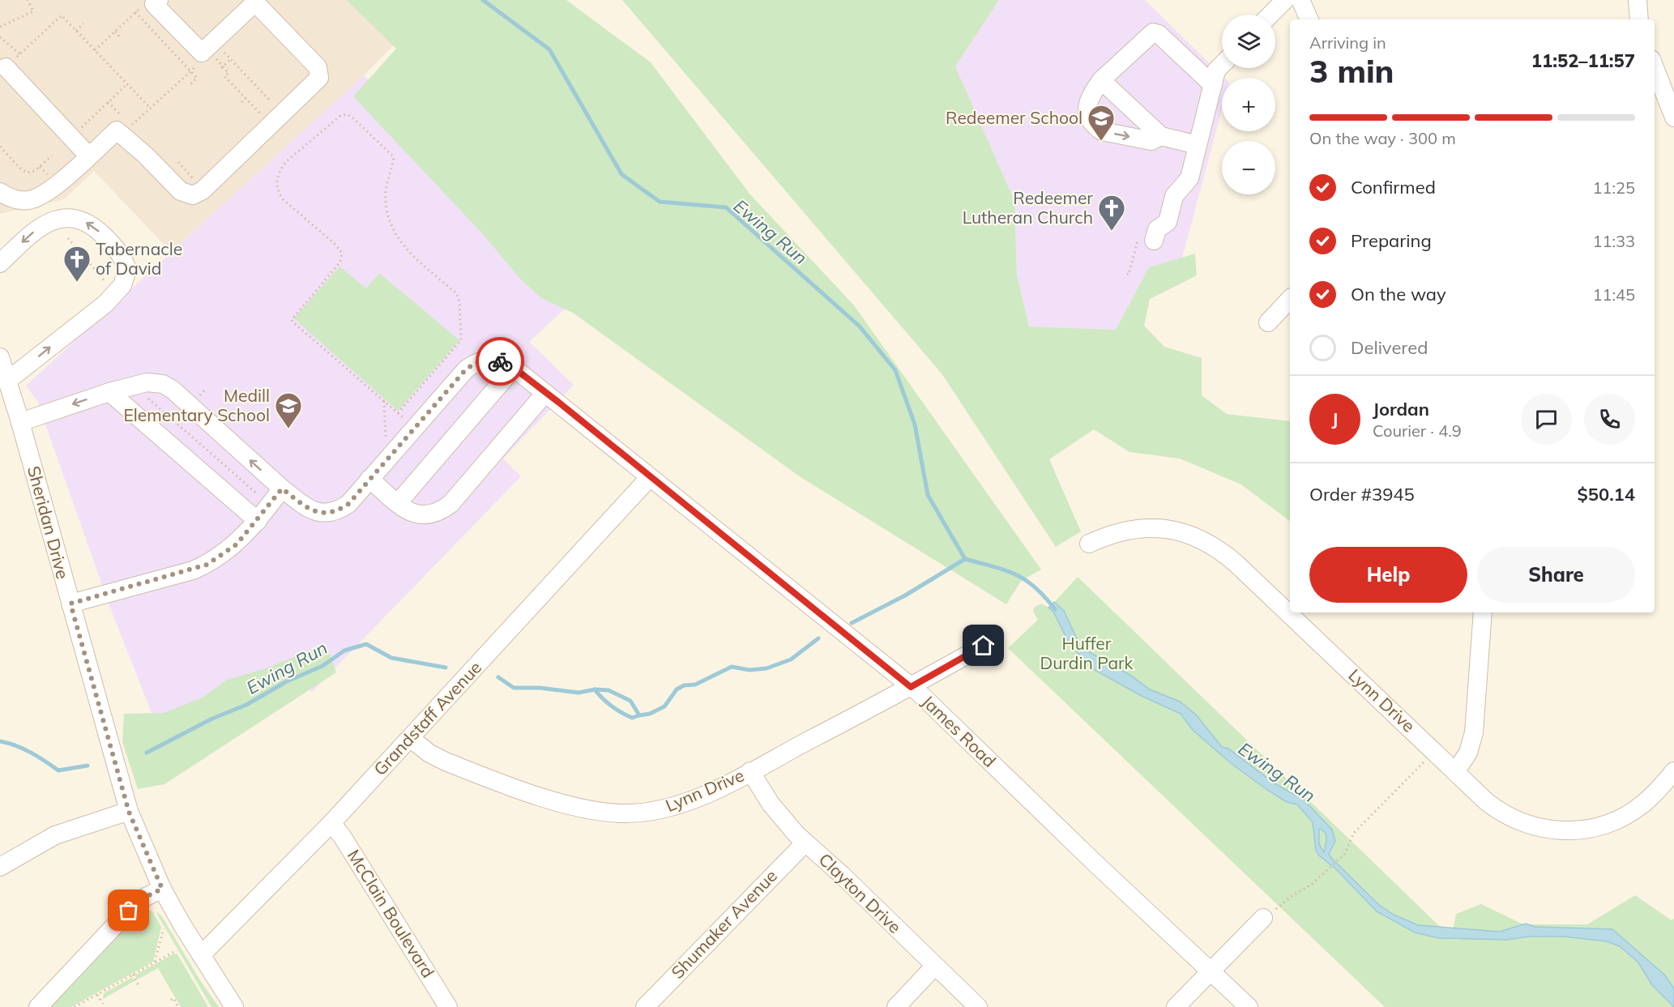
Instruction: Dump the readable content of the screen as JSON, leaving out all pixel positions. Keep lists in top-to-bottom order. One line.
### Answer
{"streets":{"street":["Sheridan Drive","Lynn Drive","Grandstaff Avenue","James Road","Clayton Drive","McClain Boulevard","Shumaker Avenue"]},"crossings":[["Sheridan Drive","Grandstaff Avenue"],["Sheridan Drive","James Road"],["Lynn Drive","Grandstaff Avenue"],["Lynn Drive","James Road"],["Lynn Drive","Clayton Drive"],["Grandstaff Avenue","James Road"],["Grandstaff Avenue","McClain Boulevard"],["Clayton Drive","Shumaker Avenue"]],"water":["Ewing Run"],"parks":["Huffer Durdin Park"],"places":{"school or university":["Redeemer School","Medill Elementary School"],"church":["Redeemer Lutheran Church","Tabernacle of David"]},"page":{"map_buttons":["+","−"],"heading":["3 min","Arriving in","11:52–11:57"],"panel":["Jordan","Courier · 4.9","Order #3945","$50.14"],"bar":"On the way · 300 m","list":[["Confirmed","11:25"],["Preparing","11:33"],["On the way","11:45"],"Delivered"],"round":"J","buttons":["Help","Share"]}}
